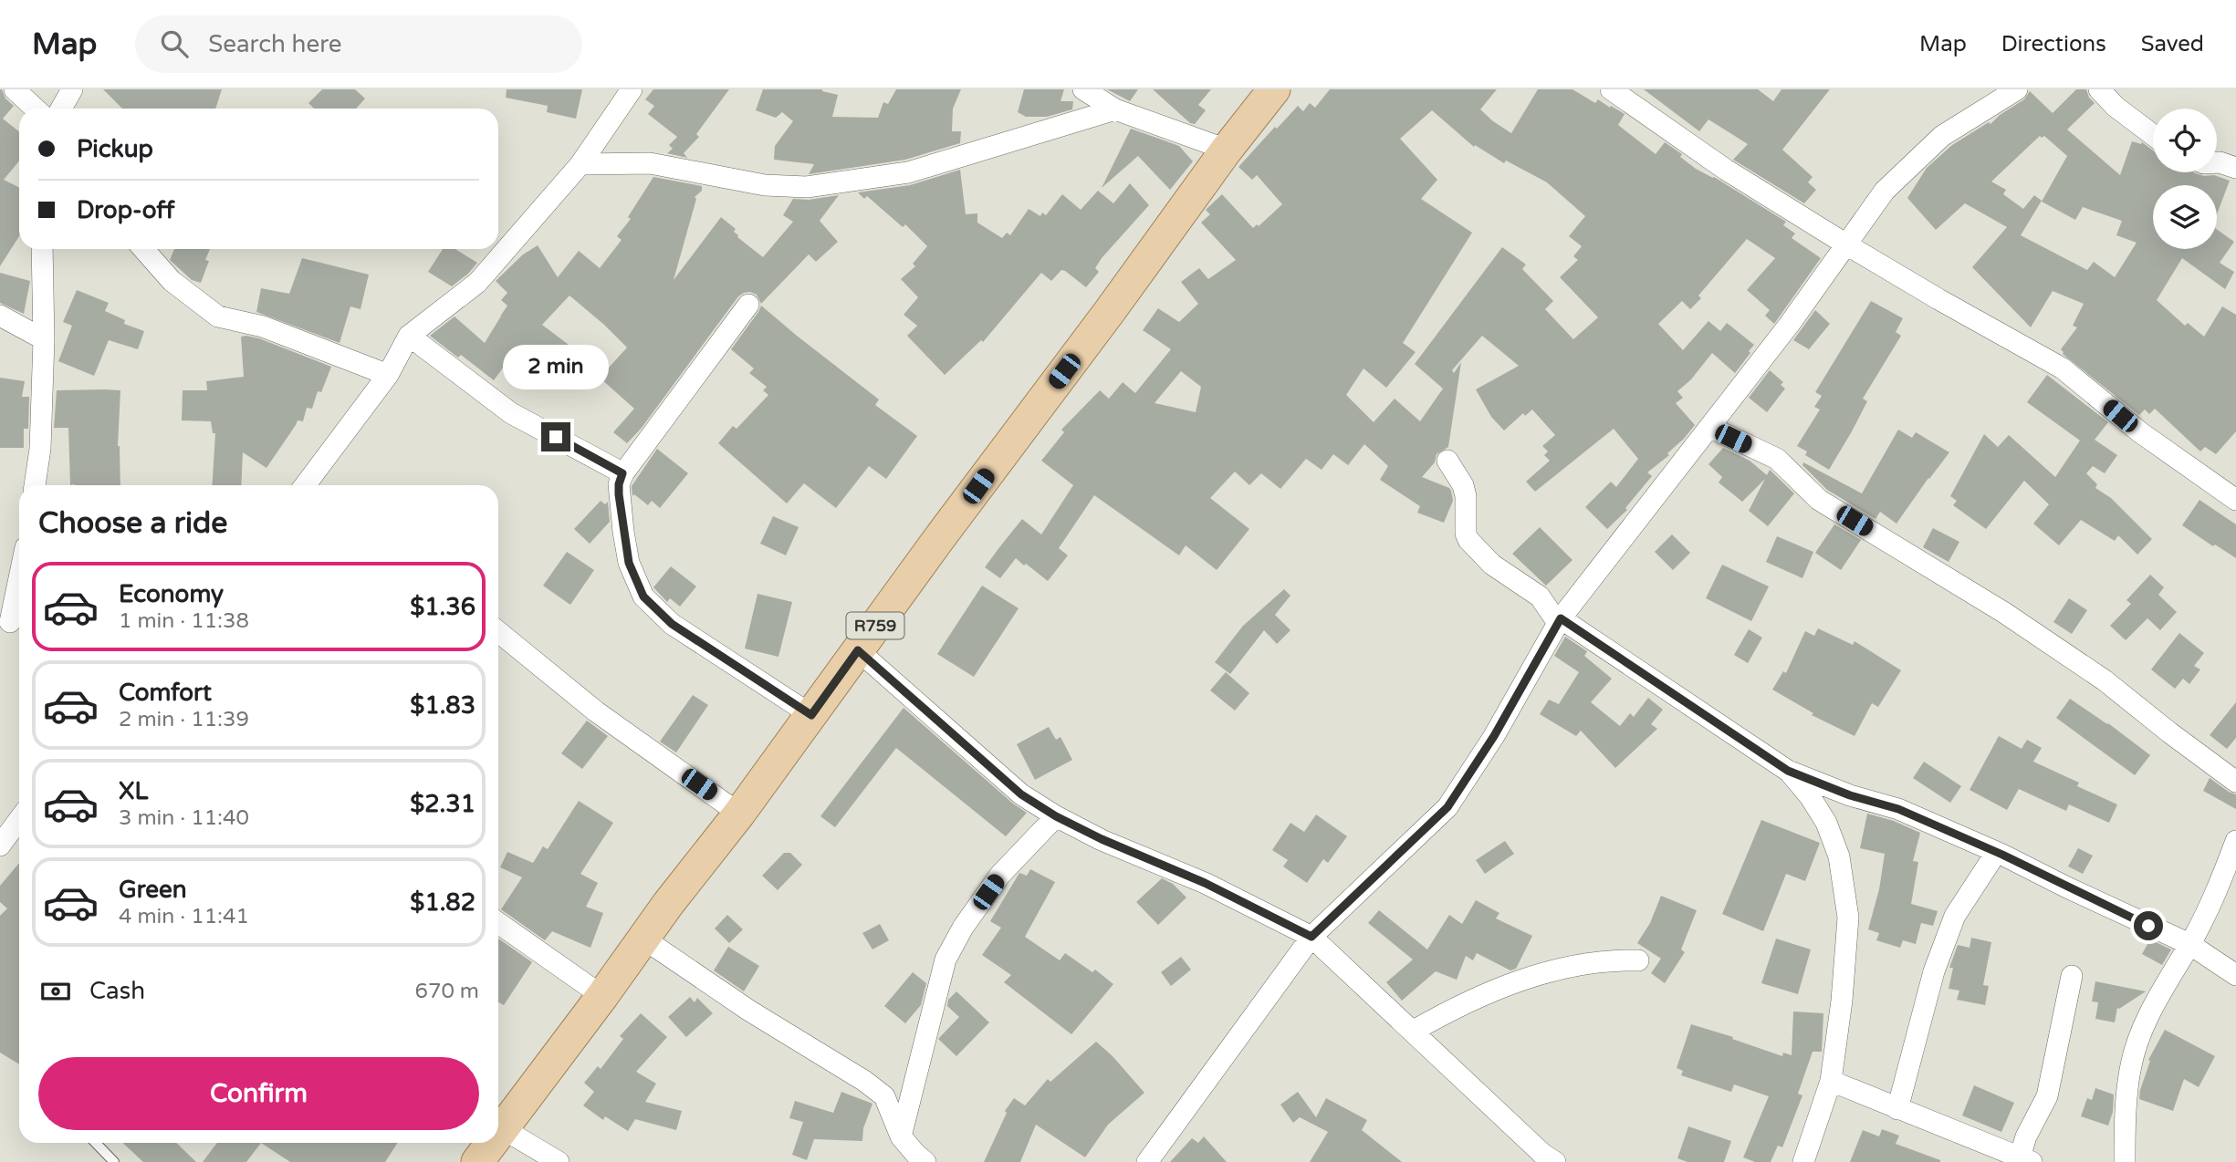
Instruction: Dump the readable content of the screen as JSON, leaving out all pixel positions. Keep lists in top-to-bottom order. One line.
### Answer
{"streets":{"main road":["R759"]},"page":{"header":"Map","search":"Search here","nav":["Map","Directions","Saved"],"banner":["Pickup","Drop-off"],"bubble":"2 min","heading":"Choose a ride","list":[{"name":"Economy","note":"1 min · 11:38","value":"$1.36"},{"name":"Comfort","note":"2 min · 11:39","value":"$1.83"},{"name":"XL","note":"3 min · 11:40","value":"$2.31"},{"name":"Green","note":"4 min · 11:41","value":"$1.82"}],"pay":["Cash","670 m"],"buttons":"Confirm"}}
